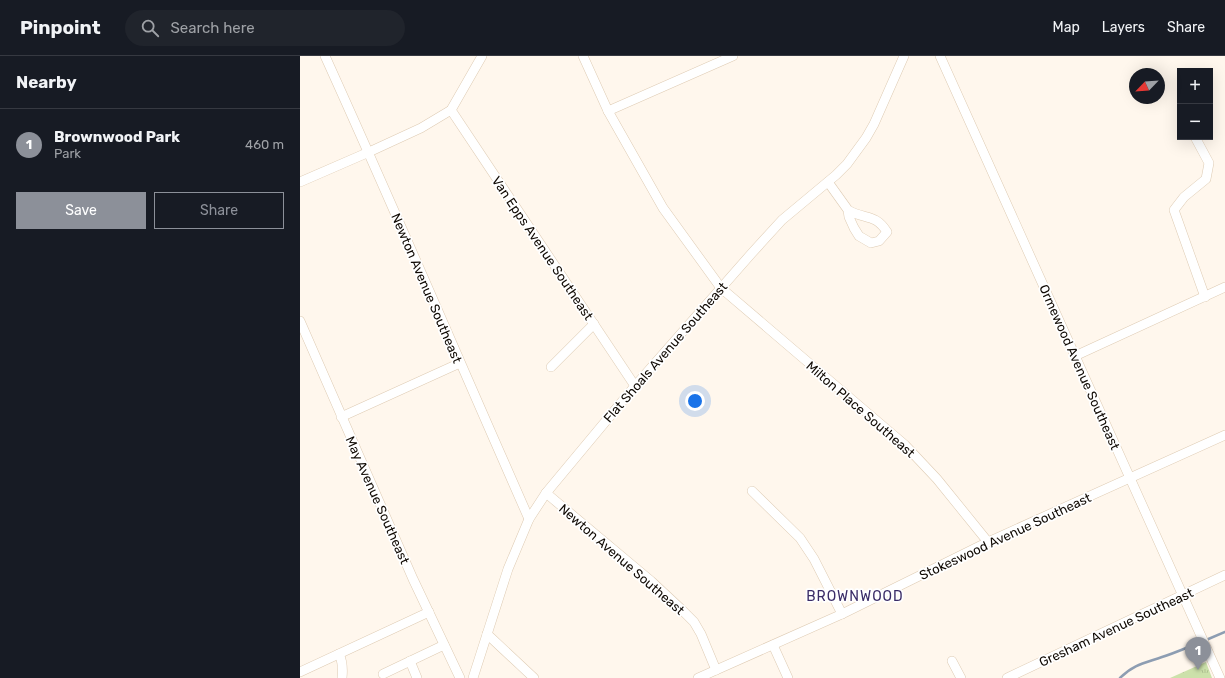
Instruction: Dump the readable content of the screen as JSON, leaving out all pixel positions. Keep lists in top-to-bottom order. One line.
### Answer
{"streets":{"street":["Van Epps Avenue Southeast","Newton Avenue Southeast","Flat Shoals Avenue Southeast","Ormewood Avenue Southeast","Milton Place Southeast","May Avenue Southeast","Stokeswood Avenue Southeast","Gresham Avenue Southeast"]},"crossings":[["Van Epps Avenue Southeast","Flat Shoals Avenue Southeast"],["Newton Avenue Southeast","Flat Shoals Avenue Southeast"],["Newton Avenue Southeast","Stokeswood Avenue Southeast"],["Flat Shoals Avenue Southeast","Milton Place Southeast"],["Ormewood Avenue Southeast","Stokeswood Avenue Southeast"],["Ormewood Avenue Southeast","Gresham Avenue Southeast"],["Milton Place Southeast","Stokeswood Avenue Southeast"]],"districts":["BROWNWOOD"],"north":"bottom left","page":{"header":"Pinpoint","search":"Search here","nav":["Map","Layers","Share"],"heading":"Nearby","map_buttons":["+","−"],"list":[{"mark":"1","name":"Brownwood Park","note":"Park","value":"460 m"}],"buttons":["Save","Share"],"pins":"1"}}
